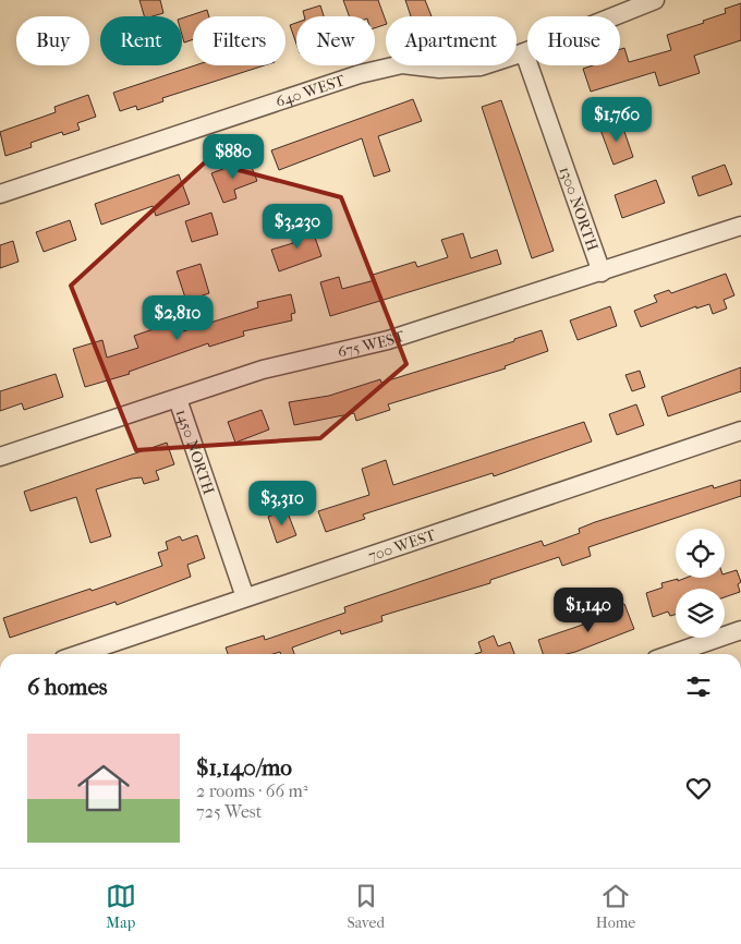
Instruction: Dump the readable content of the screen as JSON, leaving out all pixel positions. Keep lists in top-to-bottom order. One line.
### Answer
{"streets":{"street":["640 WEST","1300 NORTH","675 WEST","1450 NORTH","700 WEST"]},"crossings":[["640 WEST","1300 NORTH"],["1300 NORTH","675 WEST"],["675 WEST","1450 NORTH"],["1450 NORTH","700 WEST"]],"page":{"chip":["Buy","Rent","Filters","New","Apartment","House"],"price":["$1,760","$880","$3,230","$2,810","$3,310","$1,140"],"heading":"6 homes","list":[{"name":"$1,140/mo","note":"2 rooms · 66 m² · 725 West"}],"tabs":["Map","Saved","Home"]}}
